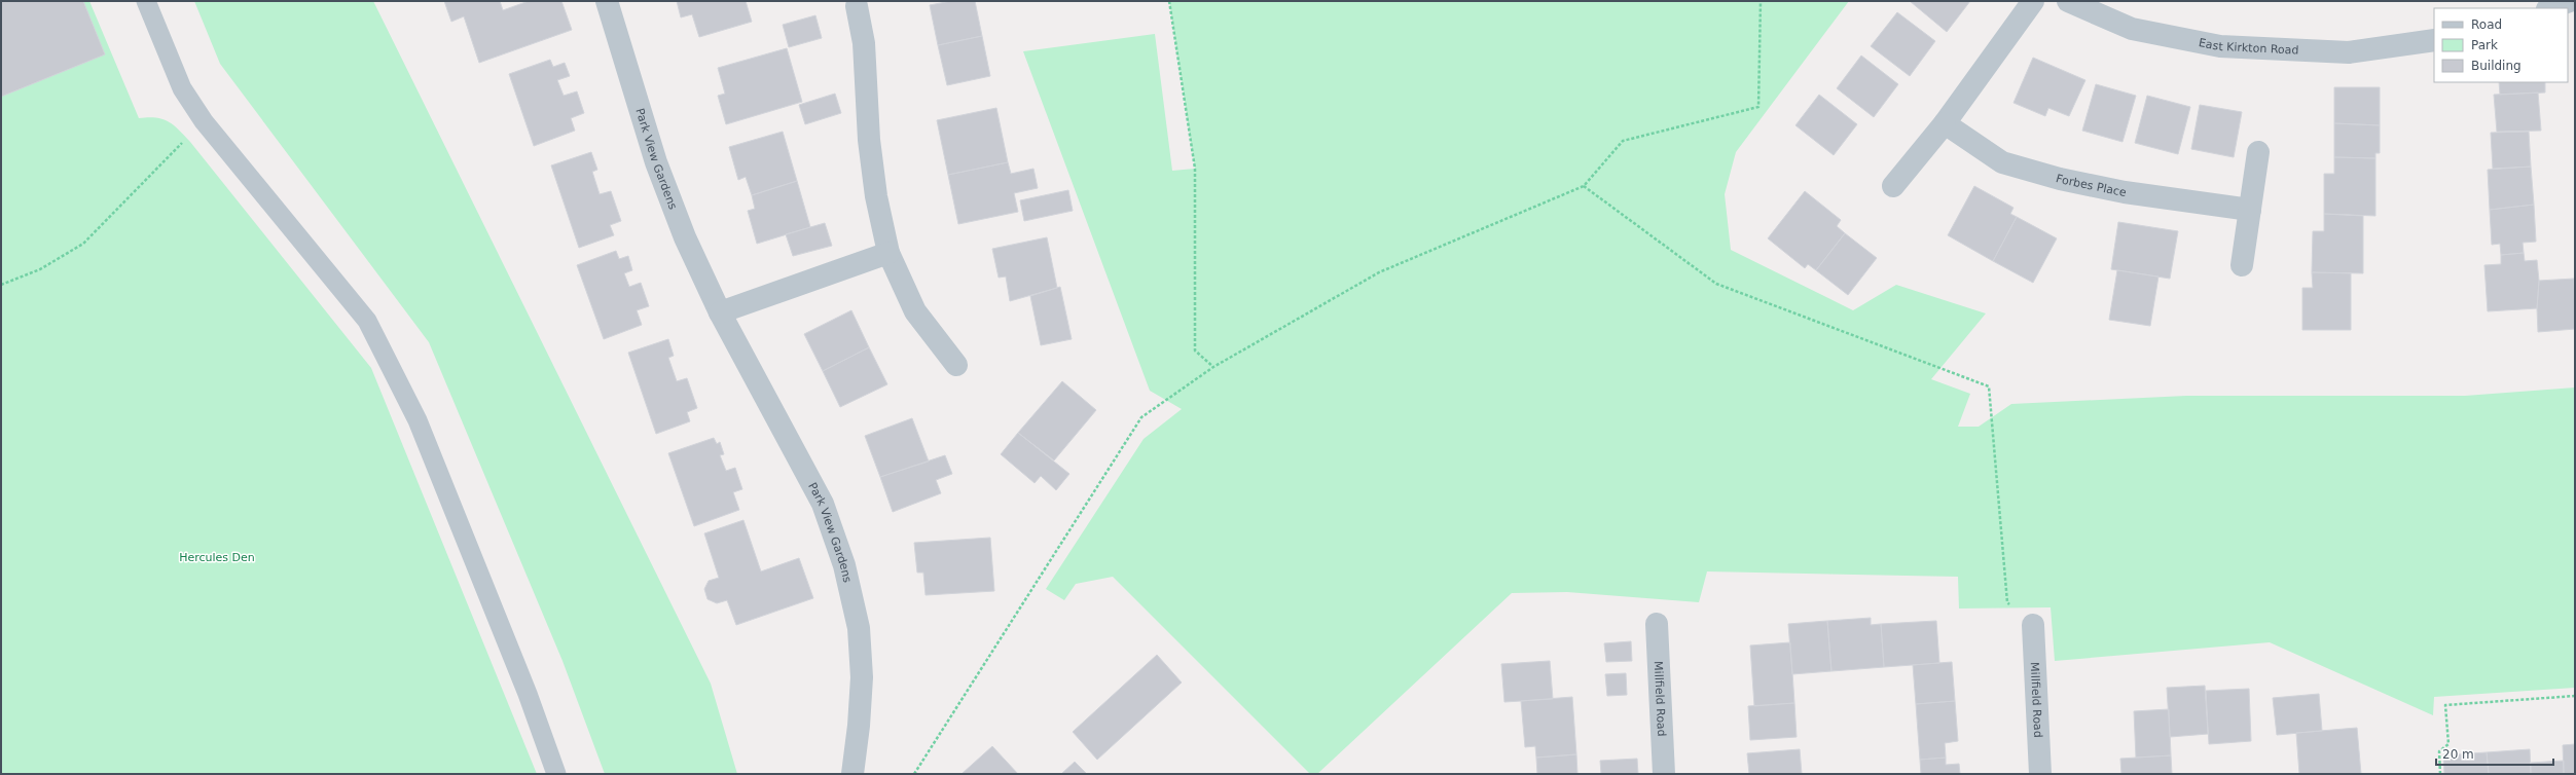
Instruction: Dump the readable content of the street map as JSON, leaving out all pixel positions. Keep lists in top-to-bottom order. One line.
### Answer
{"streets":{"street":["East Kirkton Road","Park View Gardens","Forbes Place","Millfield Road"]},"parks":["Hercules Den"],"legend":["Road","Park","Building"],"scale_bar":"20 m"}
